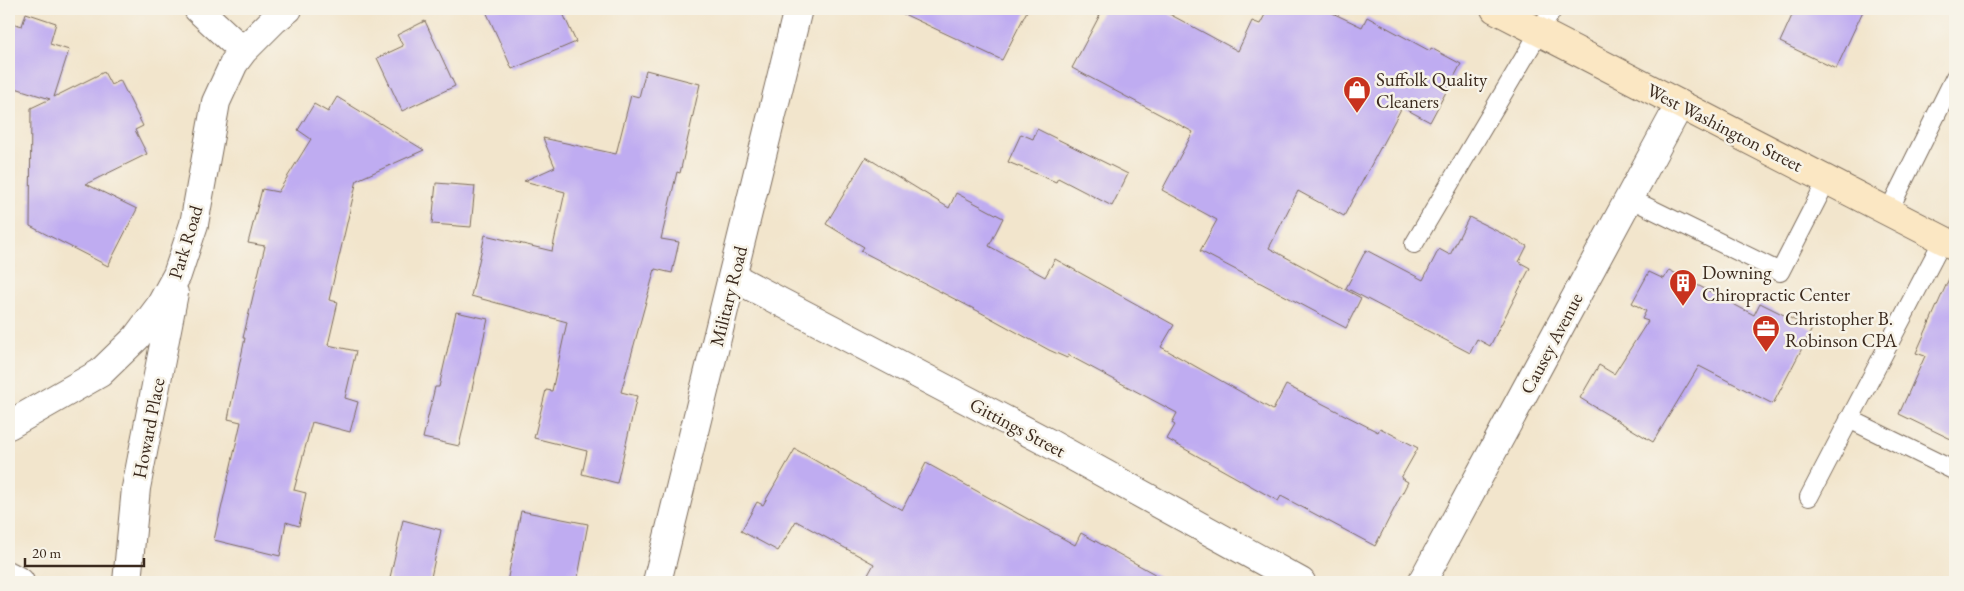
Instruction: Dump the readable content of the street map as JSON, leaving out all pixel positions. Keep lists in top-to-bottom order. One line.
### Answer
{"streets":{"main road":["West Washington Street"],"street":["Park Road","Military Road","Causey Avenue","Gittings Street","Howard Place"]},"crossings":[["West Washington Street","Causey Avenue"],["Park Road","Howard Place"],["Military Road","Gittings Street"]],"places":{"shop":["Suffolk Quality Cleaners"],"building":["Downing Chiropractic Center"],"office":["Christopher B. Robinson CPA"]},"scale_bar":"20 m"}
